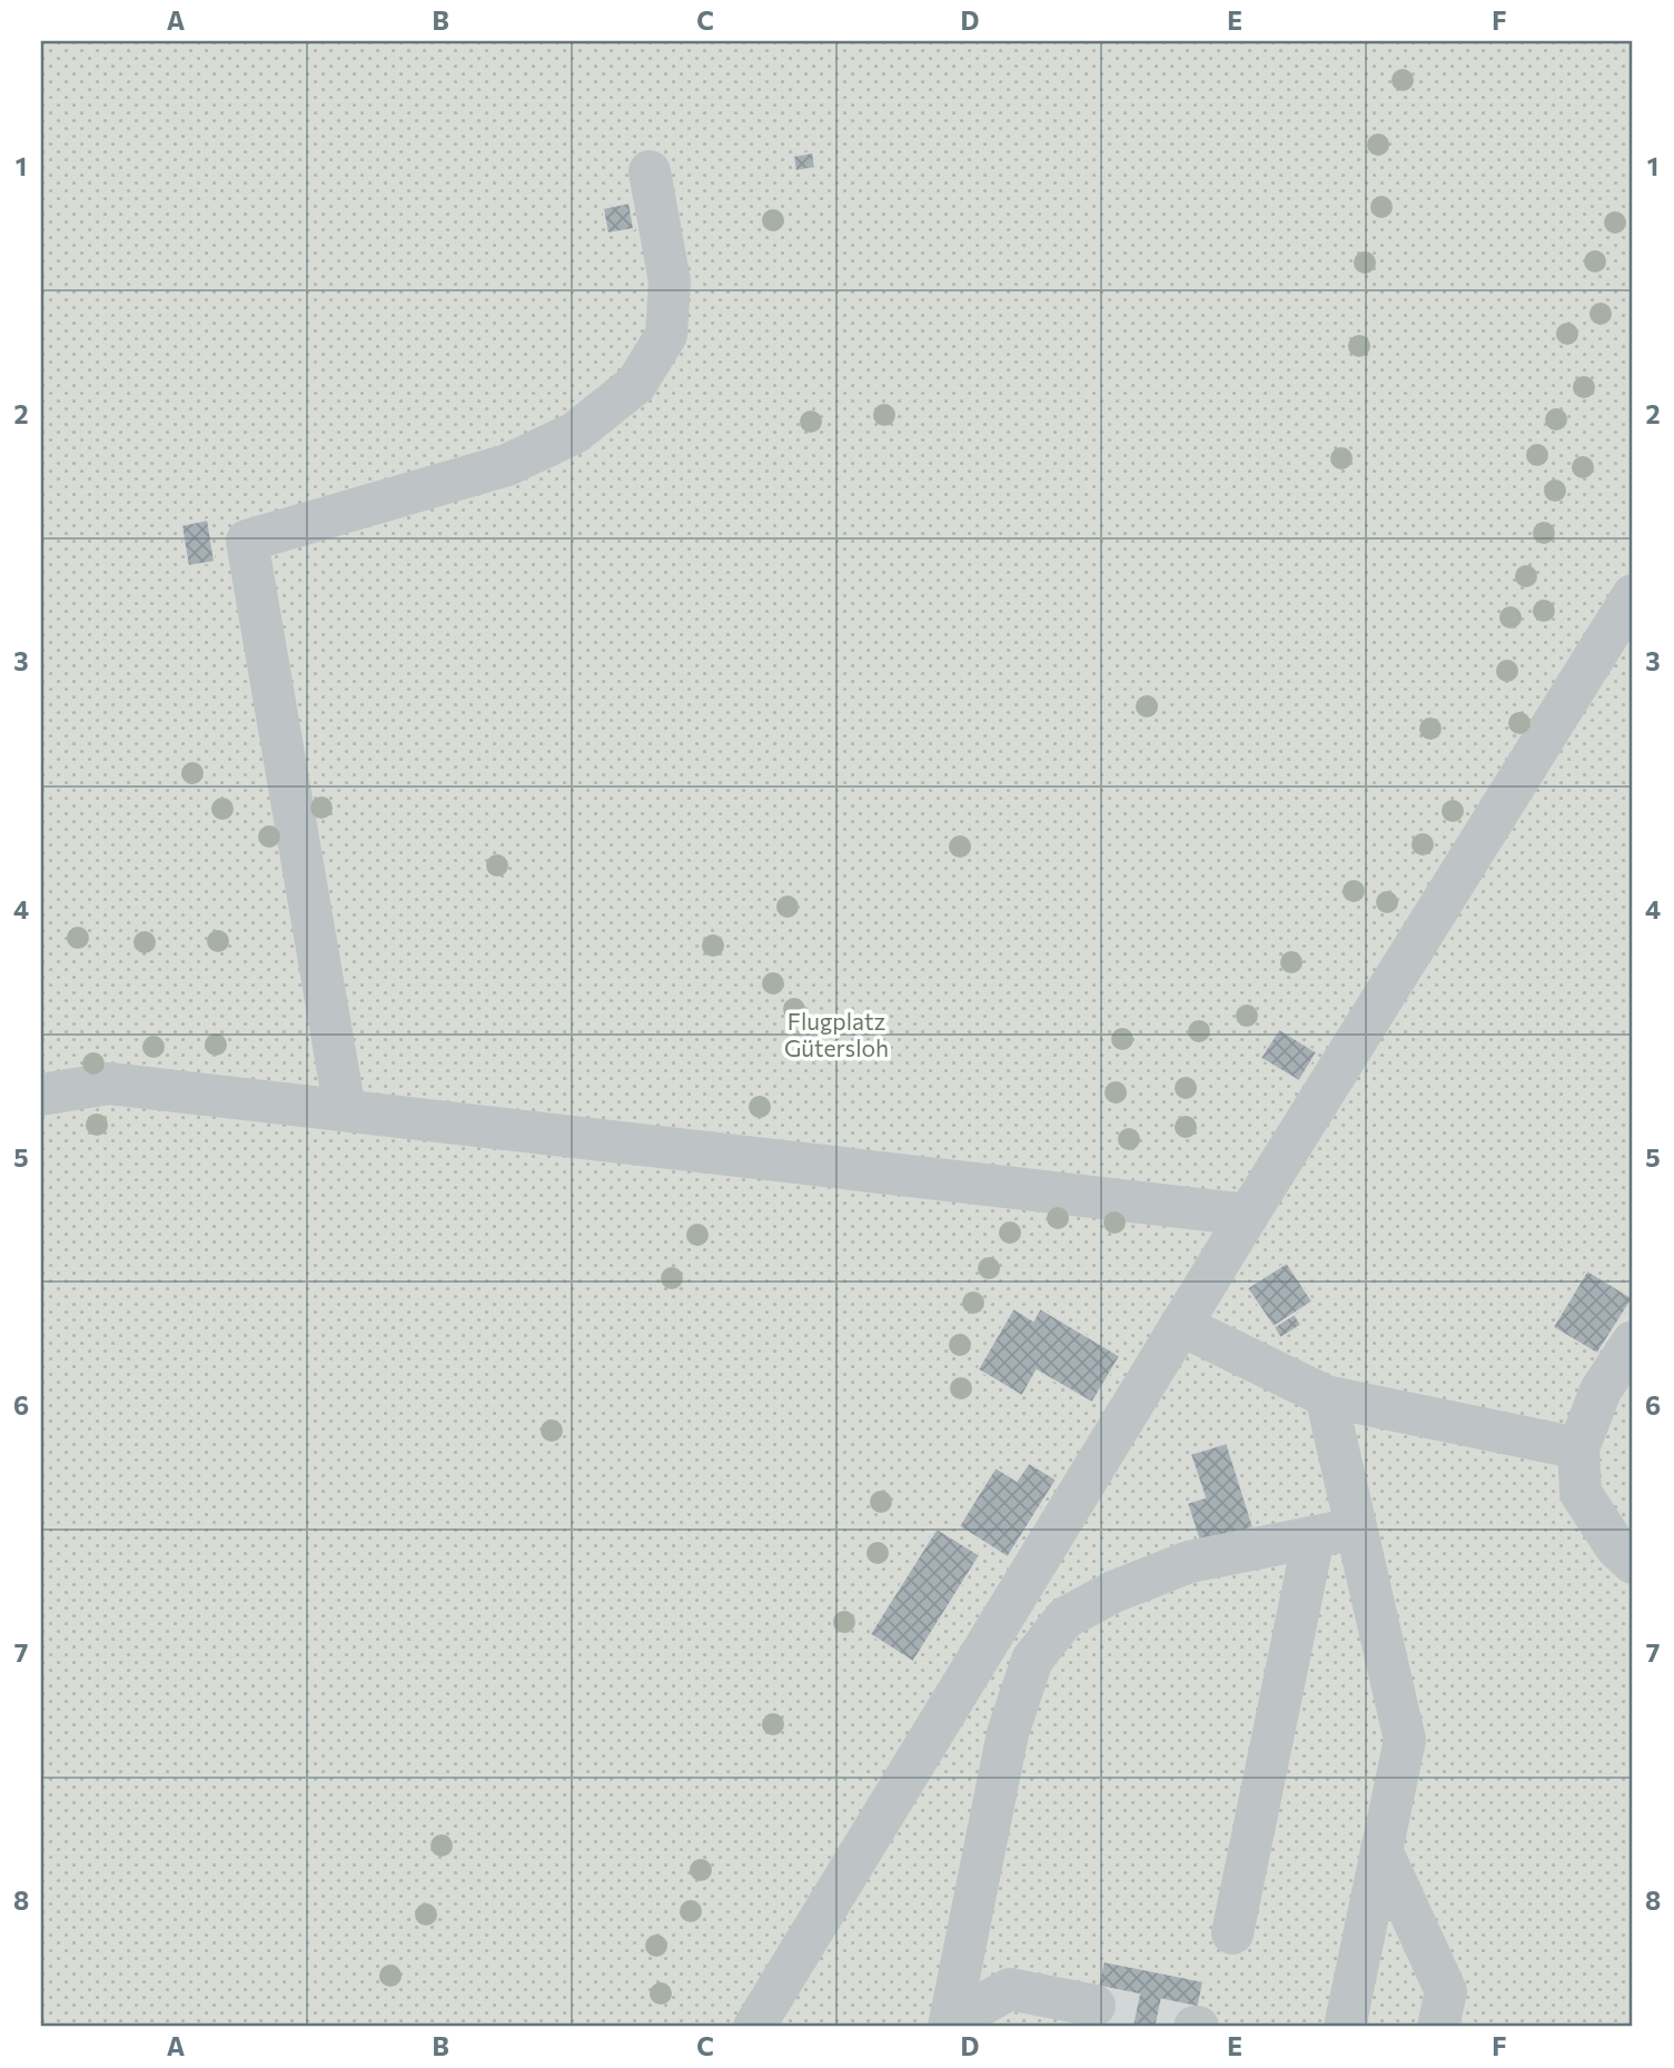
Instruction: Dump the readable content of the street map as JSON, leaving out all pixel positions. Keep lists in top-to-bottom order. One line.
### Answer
{"parks":["Flugplatz Gütersloh"],"grid":{"columns":["A","B","C","D","E","F"],"rows":["1","2","3","4","5","6","7","8"]}}
